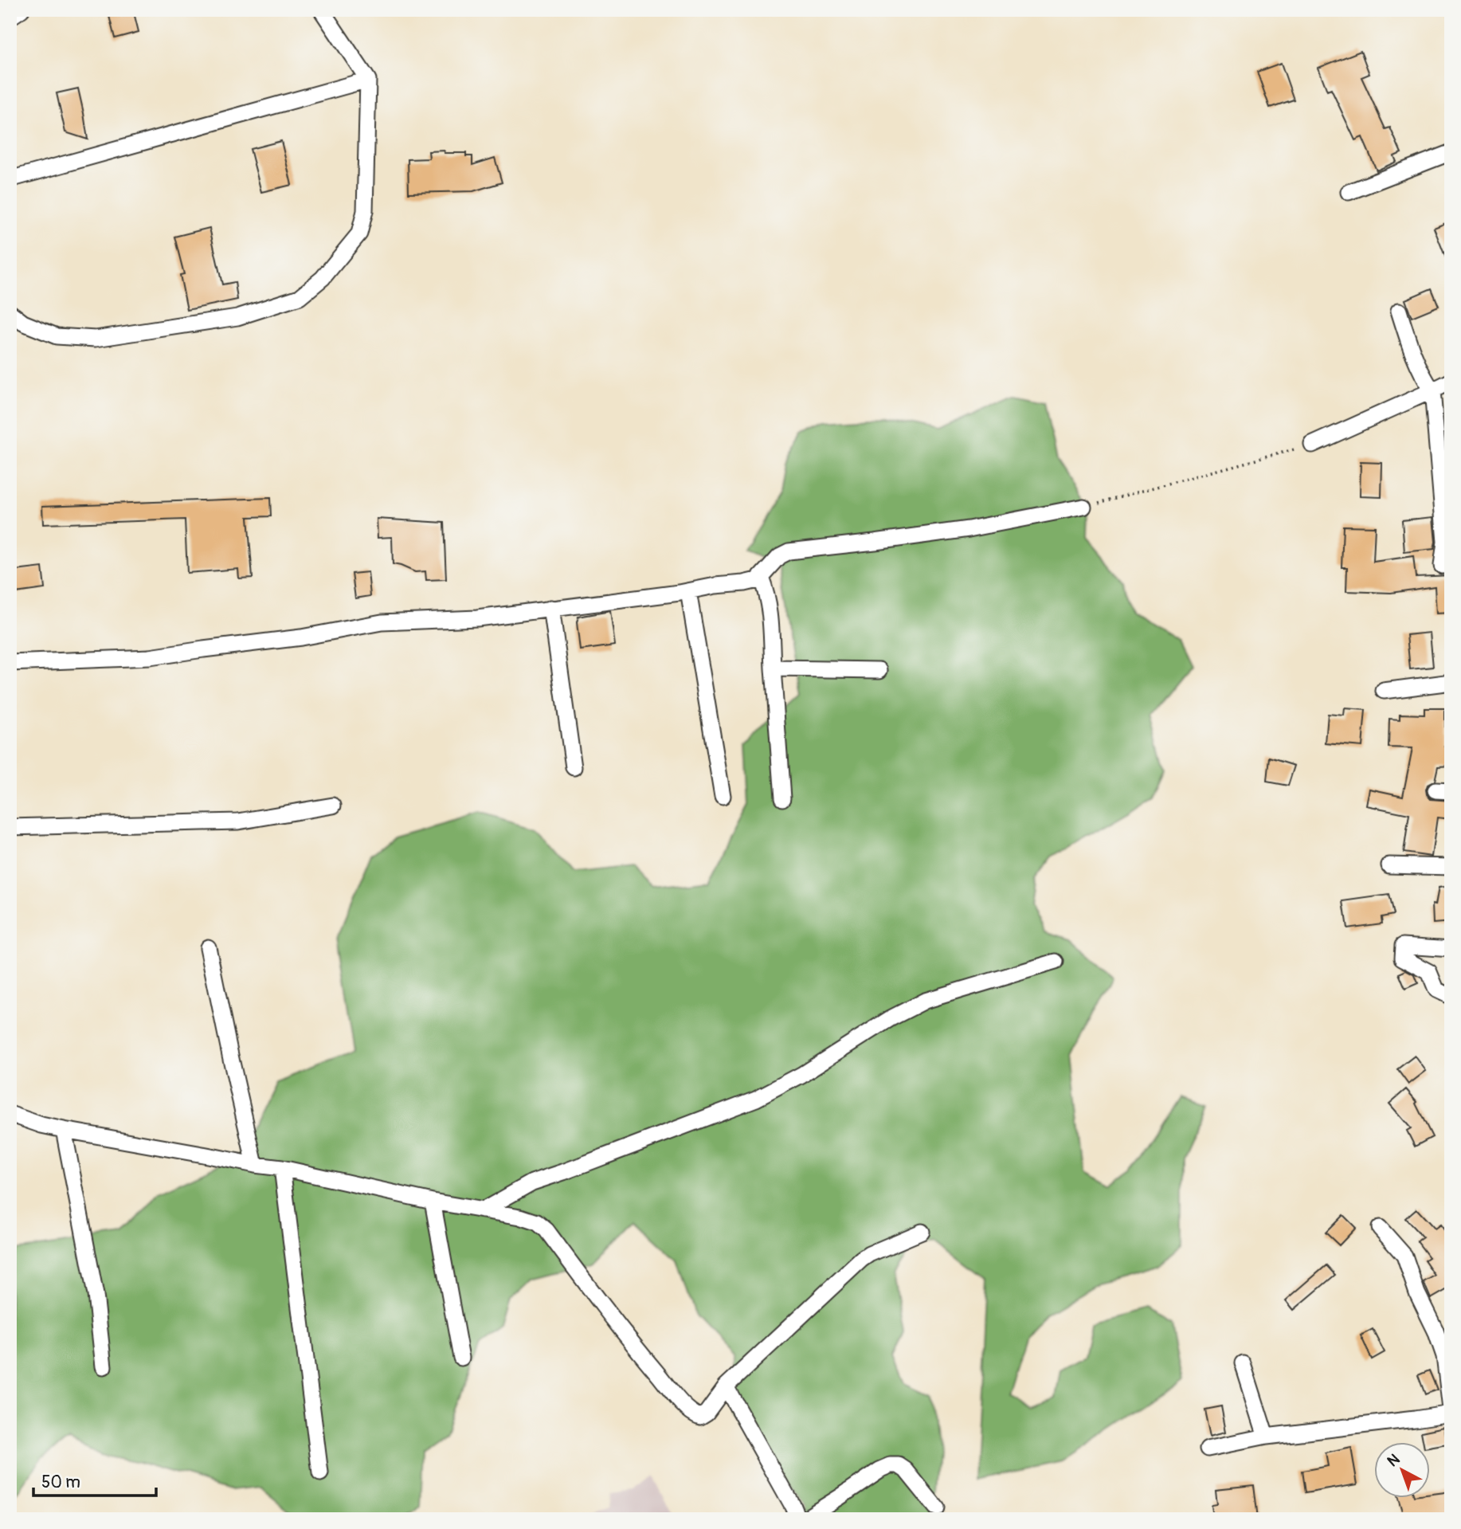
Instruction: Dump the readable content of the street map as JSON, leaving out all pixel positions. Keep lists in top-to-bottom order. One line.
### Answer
{"scale_bar":"50 m","north":"top left"}
